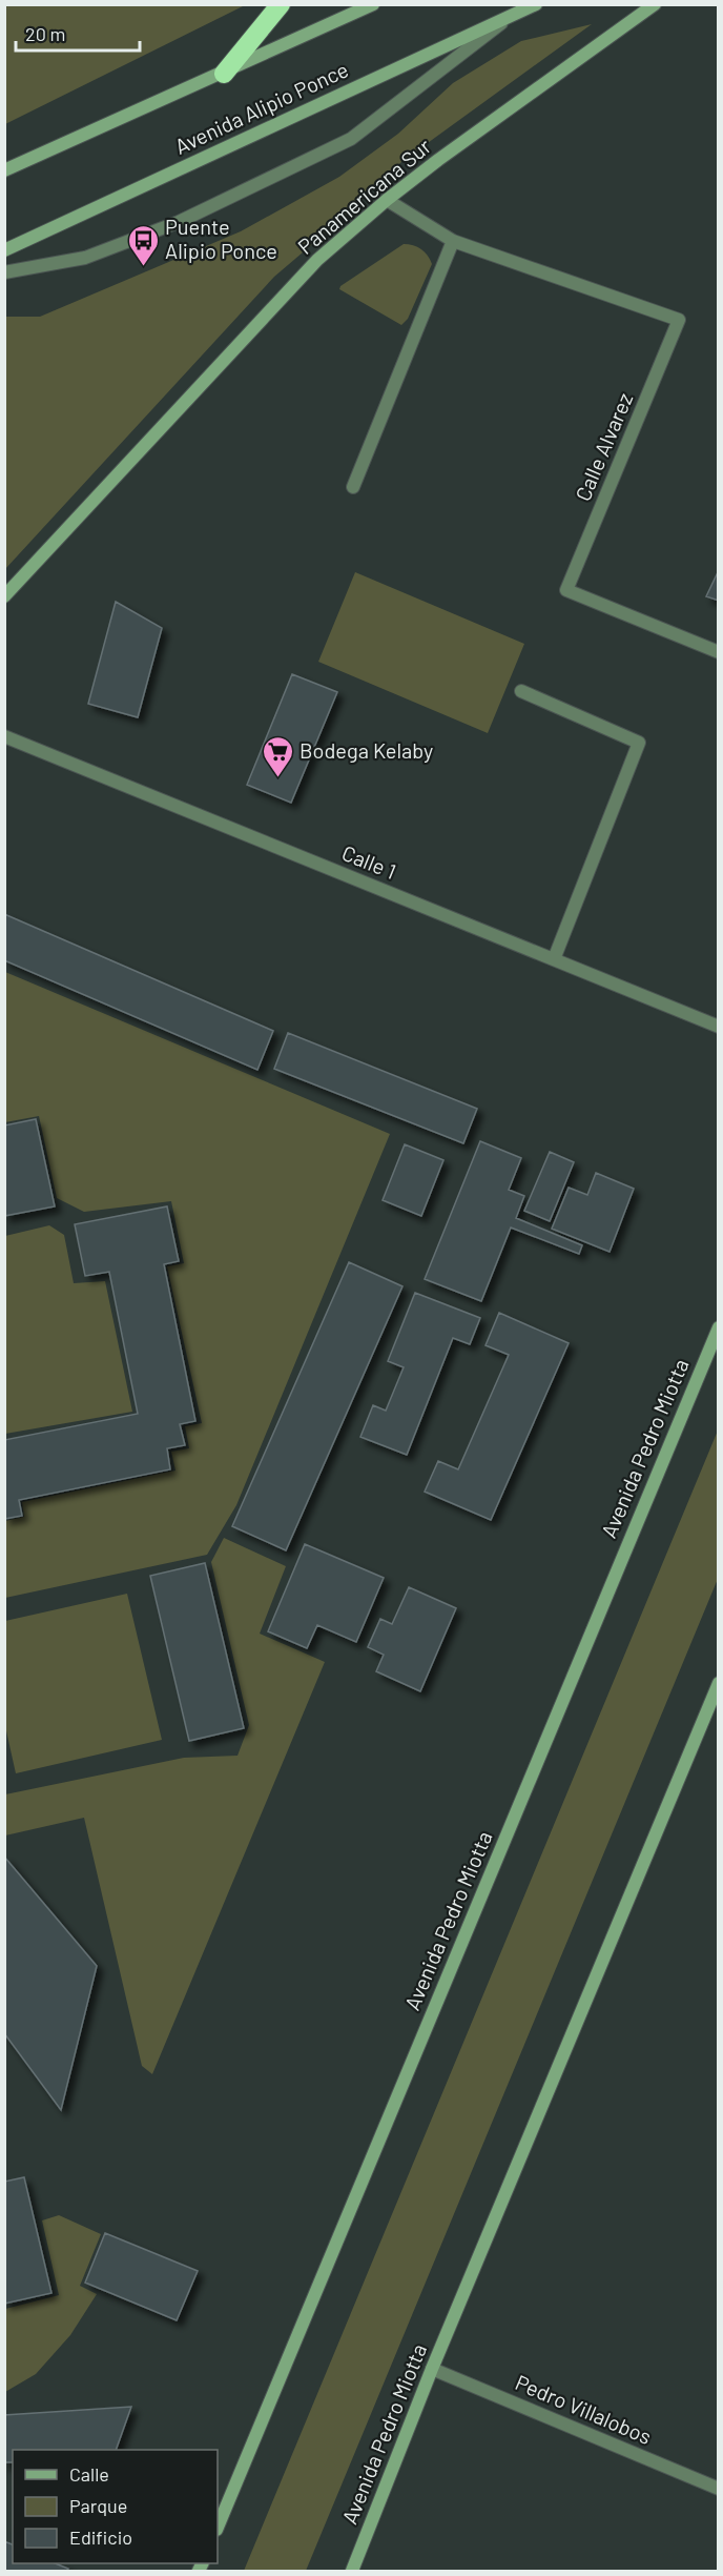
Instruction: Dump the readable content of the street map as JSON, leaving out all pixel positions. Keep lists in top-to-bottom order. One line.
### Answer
{"streets":{"main road":["Avenida Alipio Ponce","Panamericana Sur","Avenida Pedro Miotta"],"street":["Calle Alvarez","Calle 1","Pedro Villalobos"]},"crossings":[["Avenida Pedro Miotta","Pedro Villalobos"]],"places":{"bus stop":["Puente Alipio Ponce"],"supermarket":["Bodega Kelaby"]},"legend":["Calle","Parque","Edificio"],"scale_bar":"20 m"}
